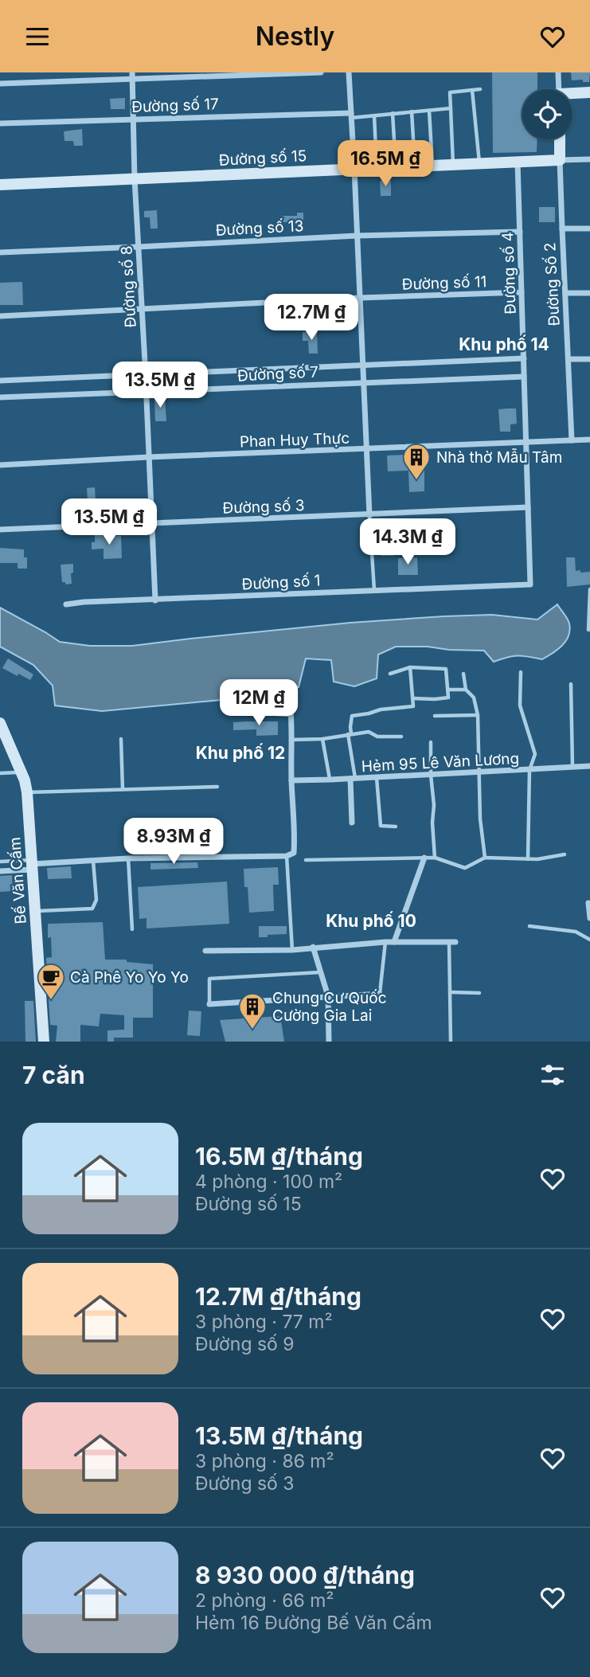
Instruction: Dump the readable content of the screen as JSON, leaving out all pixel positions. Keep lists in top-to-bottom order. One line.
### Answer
{"streets":{"street":["Đường số 17","Đường số 15","Đường số 13","Đường số 4","Đường số 11","Đường Số 2","Đường số 8","Đường số 7","Phan Huy Thực","Đường số 3","Đường số 1","Hẻm 95 Lê Văn Lương","Bế Văn Cấm"]},"crossings":[["Đường số 17","Đường số 8"],["Đường số 15","Đường số 4"],["Đường số 15","Đường Số 2"],["Đường số 15","Đường số 8"],["Đường số 13","Đường số 4"],["Đường số 13","Đường số 8"],["Đường số 4","Đường số 11"],["Đường số 4","Đường số 7"],["Đường số 4","Phan Huy Thực"],["Đường số 4","Đường số 3"],["Đường số 4","Đường số 1"],["Đường số 11","Đường số 8"],["Đường Số 2","Phan Huy Thực"],["Đường số 8","Đường số 7"],["Đường số 8","Phan Huy Thực"],["Đường số 8","Đường số 3"],["Đường số 8","Đường số 1"]],"districts":["Khu phố 14","Khu phố 12","Khu phố 10"],"places":{"building":["Nhà thờ Mẫu Tâm","Chung Cư Quốc Cường Gia Lai"],"cafe":["Cà Phê Yo Yo Yo"]},"page":{"header":"Nestly","price":["16.5M ₫","12.7M ₫","13.5M ₫","13.5M ₫","14.3M ₫","12M ₫","8.93M ₫"],"heading":"7 căn","list":[{"name":"16.5M ₫/tháng","note":"4 phòng · 100 m² · Đường số 15"},{"name":"12.7M ₫/tháng","note":"3 phòng · 77 m² · Đường số 9"},{"name":"13.5M ₫/tháng","note":"3 phòng · 86 m² · Đường số 3"},{"name":"8 930 000 ₫/tháng","note":"2 phòng · 66 m² · Hẻm 16 Đường Bế Văn Cấm"}]}}
